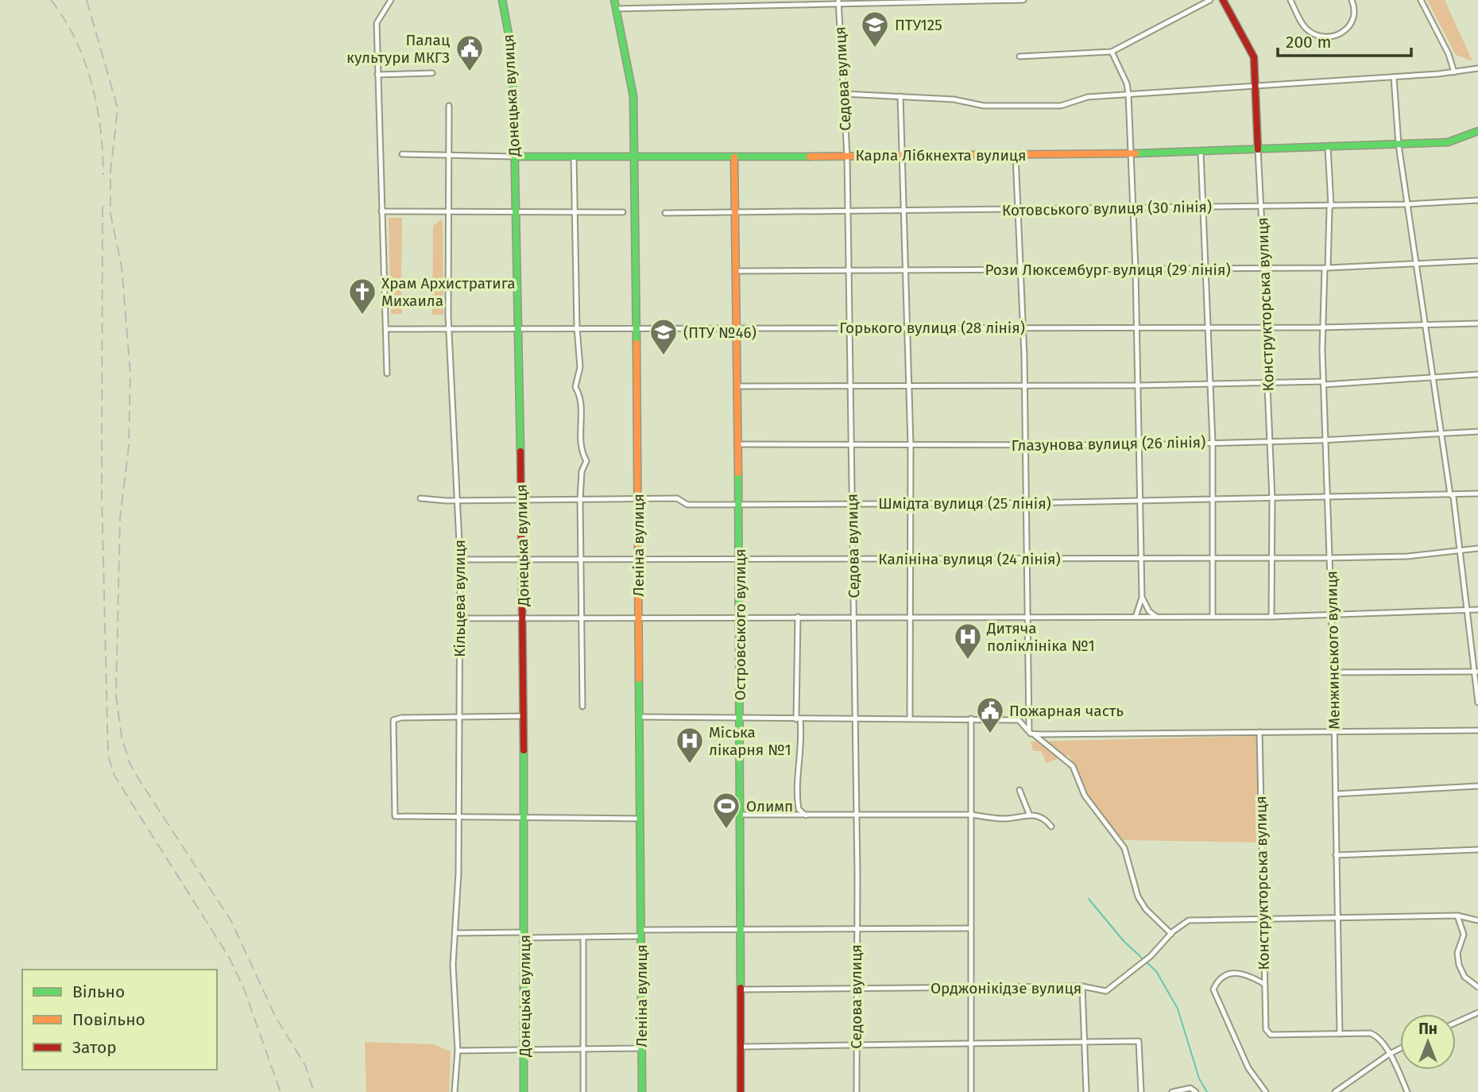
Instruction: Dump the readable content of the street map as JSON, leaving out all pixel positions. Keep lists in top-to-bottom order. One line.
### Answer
{"streets":{"street":["Седова вулиця","Донецька вулиця","Карла Лібкнехта вулиця","Котовського вулиця (30 лiнiя)","Рози Люксембург вулиця (29 лiнiя)","Конструкторська вулиця","Горького вулиця (28 лiнiя)","Глазунова вулиця (26 лiнiя)","Шмідта вулиця (25 лiнiя)","Леніна вулиця","Калініна вулиця (24 лiнiя)","Кільцева вулиця","Островського вулиця","Менжинського вулиця","Орджонікідзе вулиця"]},"crossings":[["Седова вулиця","Карла Лібкнехта вулиця"],["Седова вулиця","Котовського вулиця (30 лiнiя)"],["Седова вулиця","Рози Люксембург вулиця (29 лiнiя)"],["Седова вулиця","Горького вулиця (28 лiнiя)"],["Седова вулиця","Глазунова вулиця (26 лiнiя)"],["Седова вулиця","Шмідта вулиця (25 лiнiя)"],["Седова вулиця","Калініна вулиця (24 лiнiя)"],["Седова вулиця","Орджонікідзе вулиця"],["Донецька вулиця","Карла Лібкнехта вулиця"],["Донецька вулиця","Горького вулиця (28 лiнiя)"],["Донецька вулиця","Шмідта вулиця (25 лiнiя)"],["Донецька вулиця","Калініна вулиця (24 лiнiя)"],["Карла Лібкнехта вулиця","Конструкторська вулиця"],["Карла Лібкнехта вулиця","Леніна вулиця"],["Карла Лібкнехта вулиця","Кільцева вулиця"],["Карла Лібкнехта вулиця","Островського вулиця"],["Карла Лібкнехта вулиця","Менжинського вулиця"],["Котовського вулиця (30 лiнiя)","Конструкторська вулиця"],["Котовського вулиця (30 лiнiя)","Островського вулиця"],["Котовського вулиця (30 лiнiя)","Менжинського вулиця"],["Рози Люксембург вулиця (29 лiнiя)","Конструкторська вулиця"],["Рози Люксембург вулиця (29 лiнiя)","Островського вулиця"],["Рози Люксембург вулиця (29 лiнiя)","Менжинського вулиця"],["Конструкторська вулиця","Горького вулиця (28 лiнiя)"],["Конструкторська вулиця","Глазунова вулиця (26 лiнiя)"],["Конструкторська вулиця","Шмідта вулиця (25 лiнiя)"],["Конструкторська вулиця","Калініна вулиця (24 лiнiя)"],["Конструкторська вулиця","Менжинського вулиця"],["Конструкторська вулиця","Орджонікідзе вулиця"],["Горького вулиця (28 лiнiя)","Леніна вулиця"],["Горького вулиця (28 лiнiя)","Кільцева вулиця"],["Горького вулиця (28 лiнiя)","Островського вулиця"],["Горького вулиця (28 лiнiя)","Менжинського вулиця"],["Глазунова вулиця (26 лiнiя)","Островського вулиця"],["Глазунова вулиця (26 лiнiя)","Менжинського вулиця"],["Шмідта вулиця (25 лiнiя)","Леніна вулиця"],["Шмідта вулиця (25 лiнiя)","Кільцева вулиця"],["Шмідта вулиця (25 лiнiя)","Островського вулиця"],["Шмідта вулиця (25 лiнiя)","Менжинського вулиця"],["Леніна вулиця","Калініна вулиця (24 лiнiя)"],["Калініна вулиця (24 лiнiя)","Кільцева вулиця"],["Калініна вулиця (24 лiнiя)","Островського вулиця"],["Калініна вулиця (24 лiнiя)","Менжинського вулиця"],["Островського вулиця","Орджонікідзе вулиця"],["Менжинського вулиця","Орджонікідзе вулиця"]],"places":{"school or university":["ПТУ125","(ПТУ №46)"],"public building":["Палац культури МКГЗ","Пожарная часть"],"church":["Храм Архистратига Михаила"],"hospital":["Дитяча поліклініка №1","Міська лікарня №1"],"sports":["Олимп"]},"legend":["Вільно","Повільно","Затор"],"scale_bar":"200 m","north":"top"}
